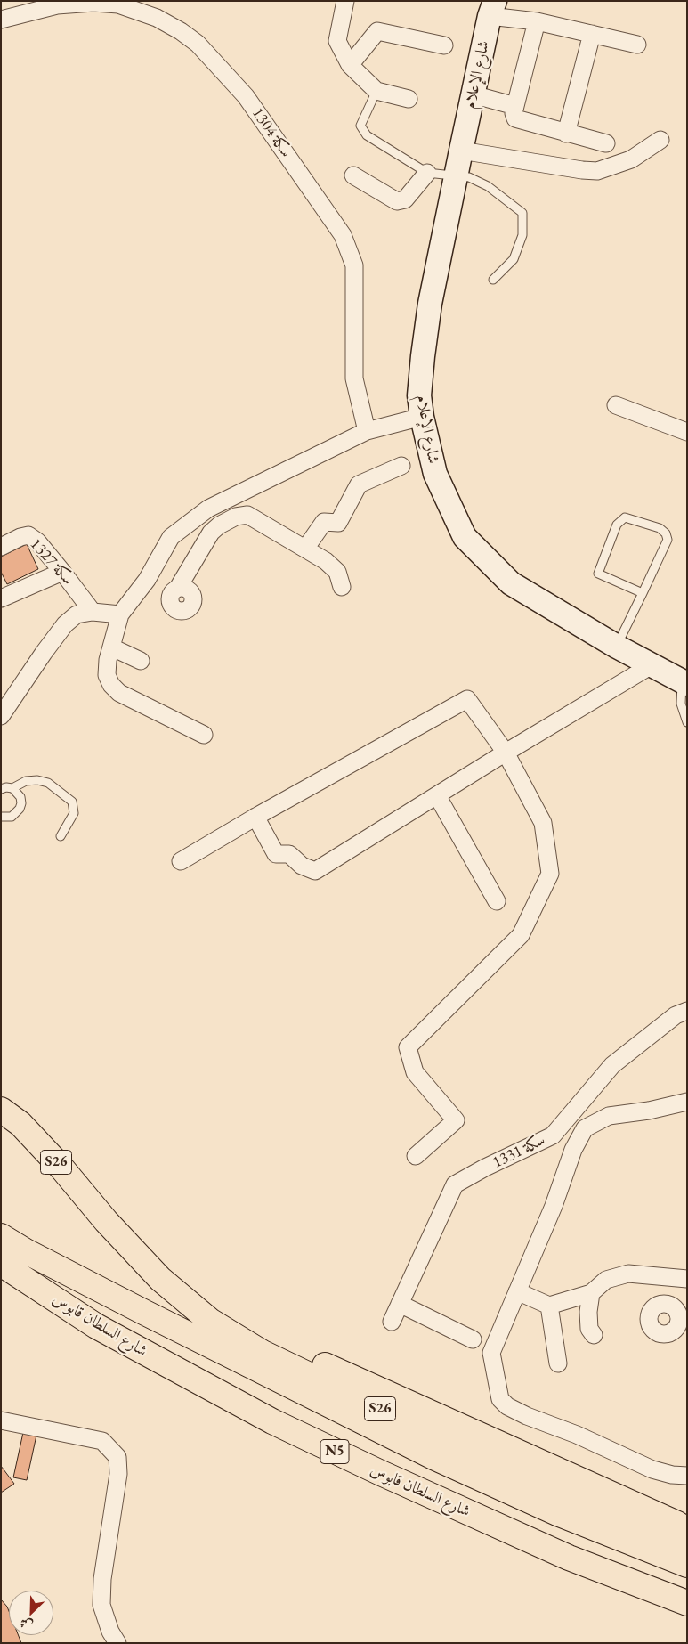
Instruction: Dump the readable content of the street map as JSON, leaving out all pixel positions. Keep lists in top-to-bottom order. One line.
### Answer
{"streets":{"highway":["S26","شارع السلطان قابوس","N5"],"main road":["شارع الإعلام"],"street":["سكة 1304","سكة 1327","سكة 1331"]},"north":"bottom left"}
